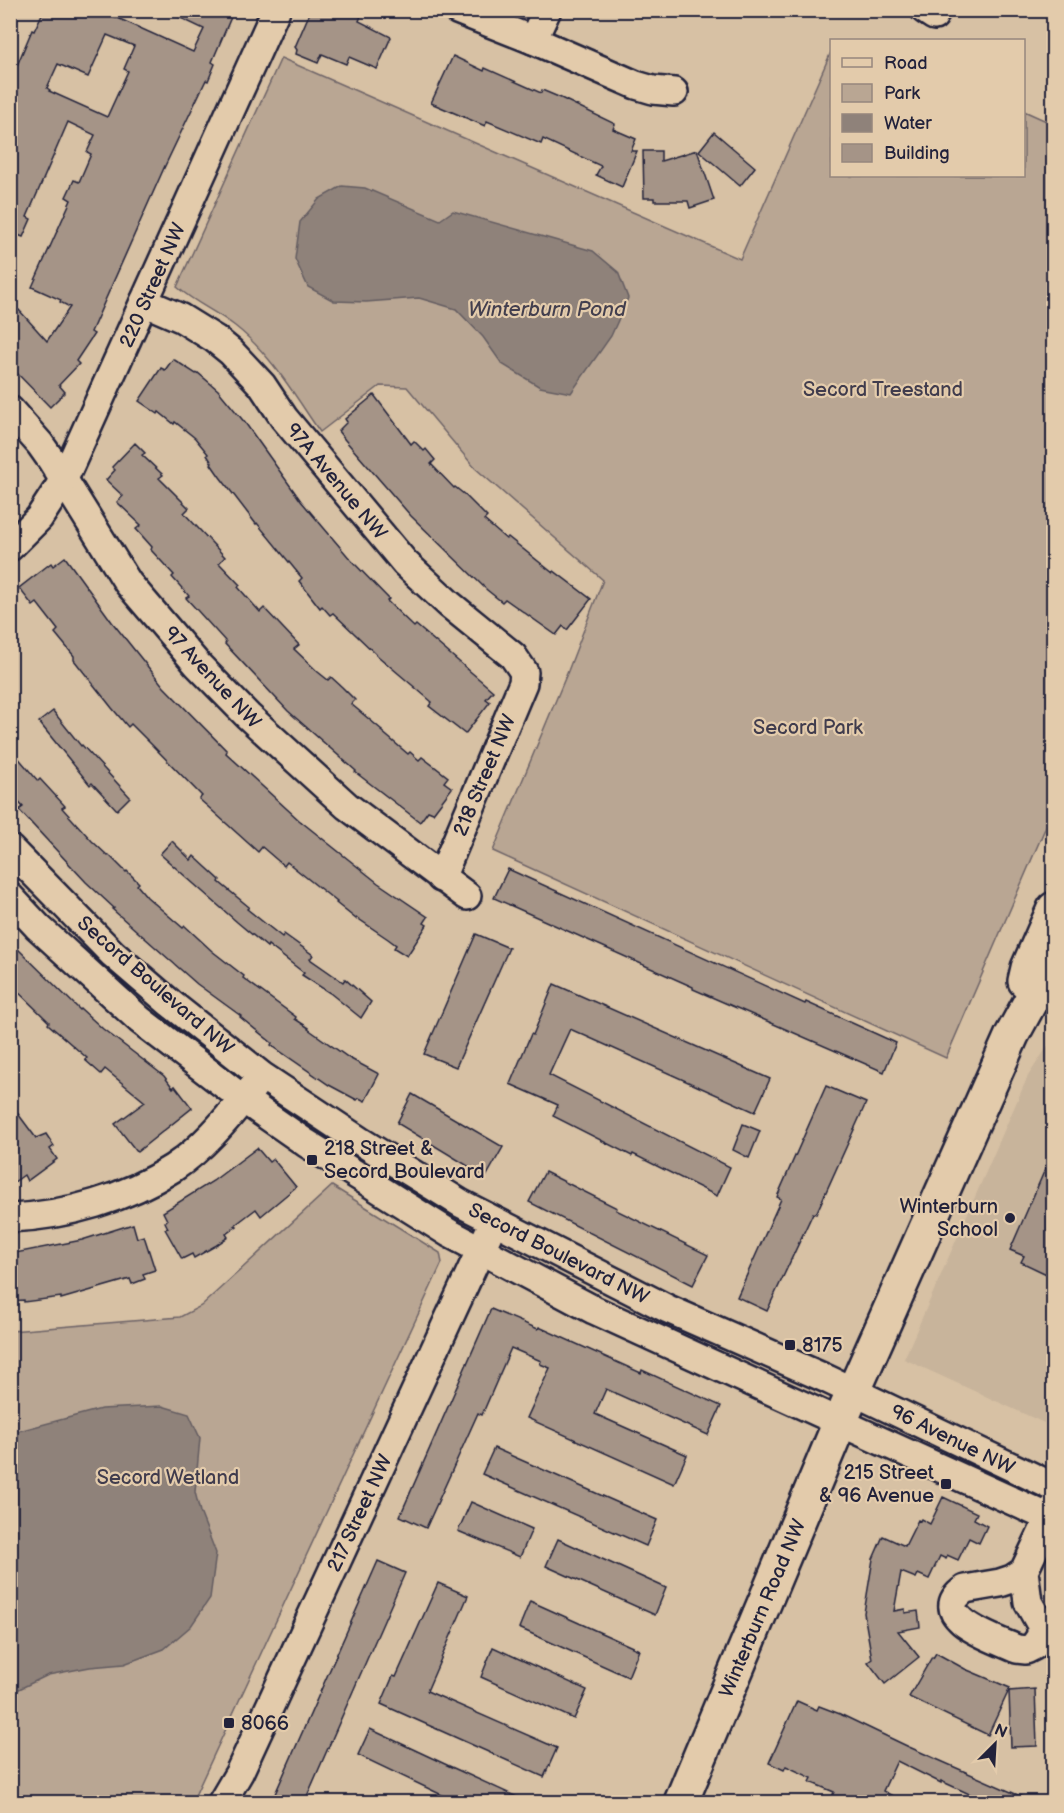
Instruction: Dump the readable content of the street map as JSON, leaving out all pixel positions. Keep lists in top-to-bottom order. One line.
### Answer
{"streets":{"main road":["Winterburn Road NW"],"street":["220 Street NW","97A Avenue NW","97 Avenue NW","218 Street NW","Secord Boulevard NW","96 Avenue NW","217 Street NW"]},"crossings":[["220 Street NW","97A Avenue NW"],["220 Street NW","97 Avenue NW"],["97A Avenue NW","218 Street NW"],["97 Avenue NW","218 Street NW"],["Secord Boulevard NW","96 Avenue NW"],["Secord Boulevard NW","217 Street NW"],["Secord Boulevard NW","Winterburn Road NW"],["96 Avenue NW","Winterburn Road NW"]],"water":["Winterburn Pond"],"parks":["Secord Treestand","Secord Park","Secord Wetland"],"places":{"transit":["218 Street & Secord Boulevard","8175","215 Street & 96 Avenue","8066"],"other":["Winterburn School"]},"legend":["Road","Park","Water","Building"],"north":"top right"}
